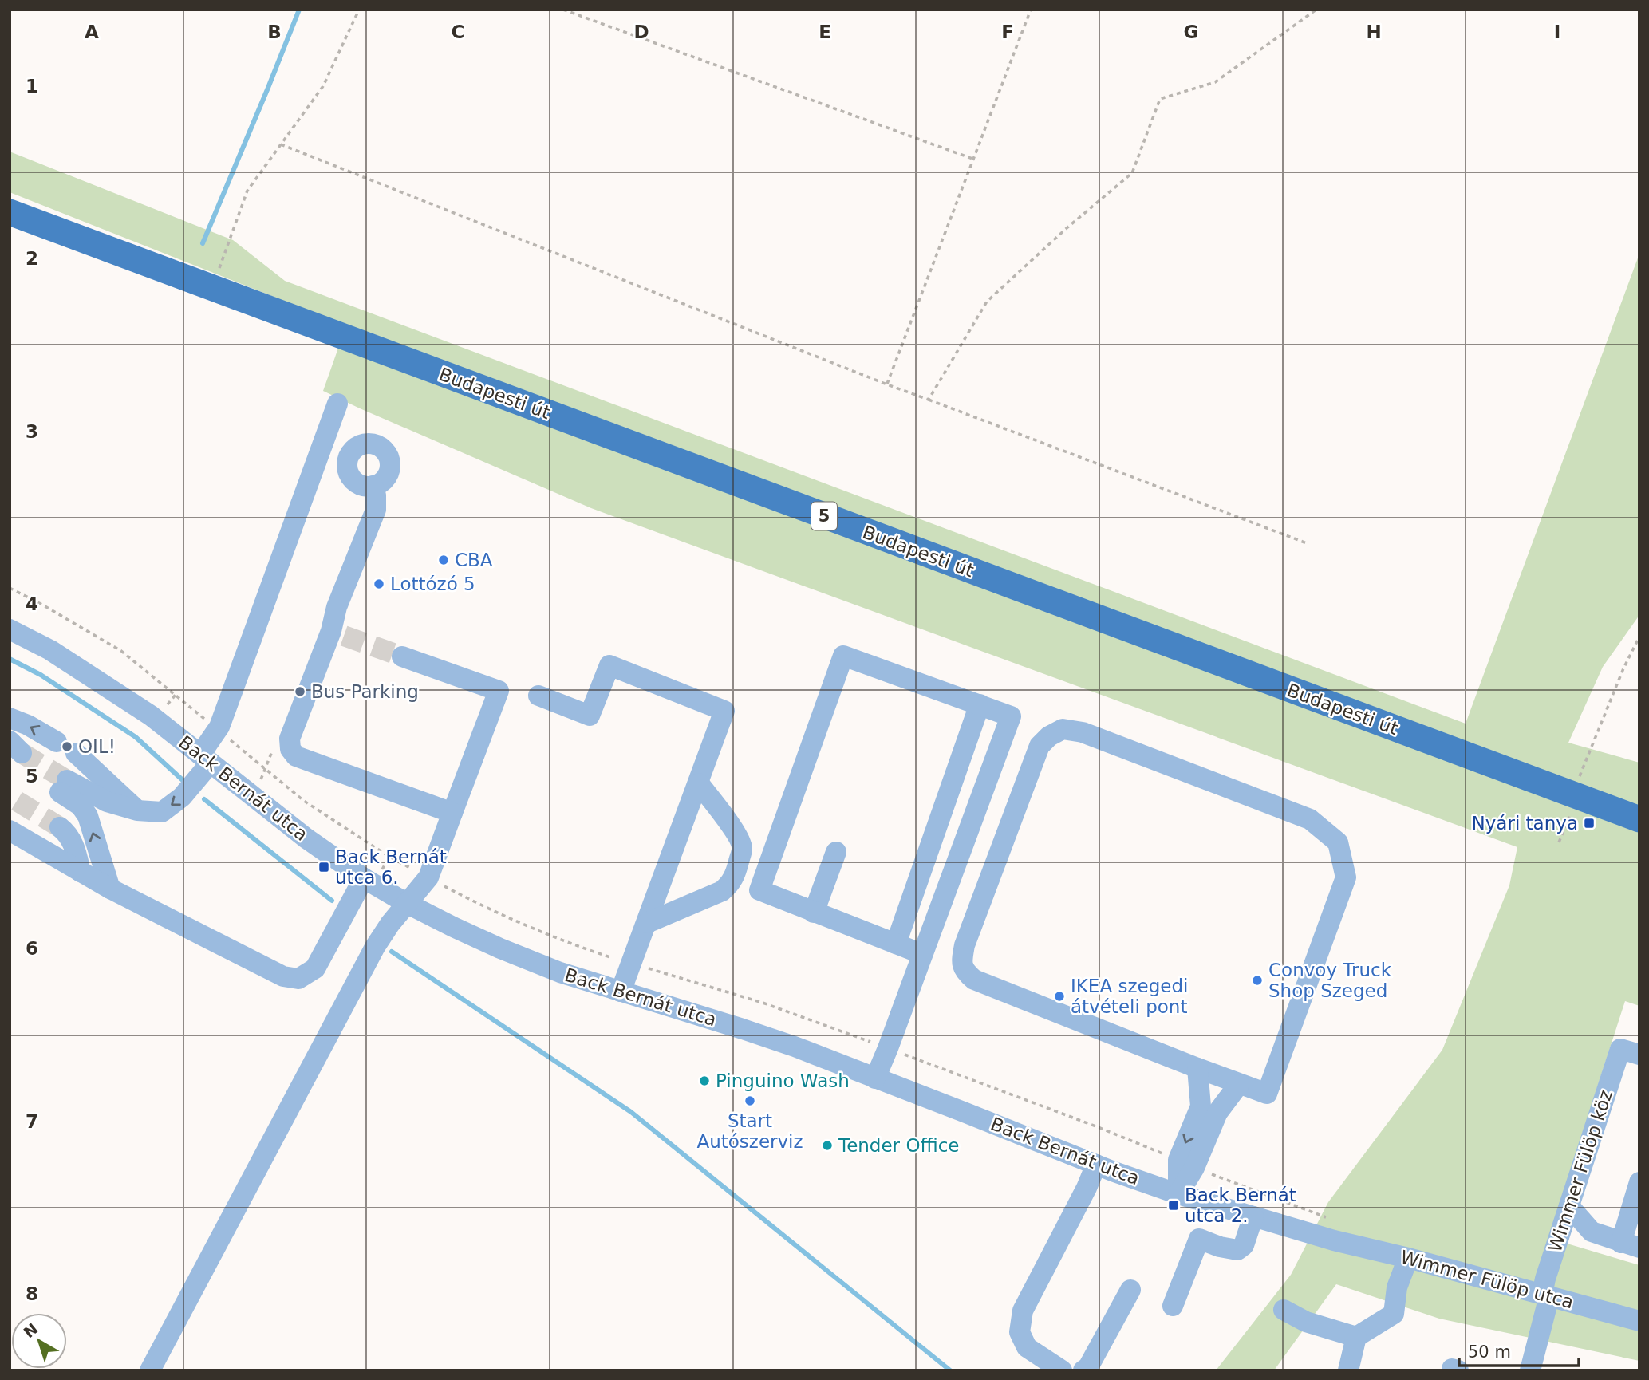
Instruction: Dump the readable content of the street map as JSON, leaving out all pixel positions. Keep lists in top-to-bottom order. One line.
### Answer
{"streets":{"main road":["Budapesti út","5"],"street":["Back Bernát utca","Wimmer Fülöp köz","Wimmer Fülöp utca"]},"crossings":[["Back Bernát utca","Wimmer Fülöp utca"],["Wimmer Fülöp köz","Wimmer Fülöp utca"]],"places":{"other":["CBA","Lottózó 5","Bus Parking","OIL!","Convoy Truck Shop Szeged","IKEA szegedi átvételi pont","Pinguino Wash","Start Autószerviz","Tender Office"],"transit":["Nyári tanya","Back Bernát utca 6.","Back Bernát utca 2."]},"scale_bar":"50 m","north":"top left","grid":{"columns":["A","B","C","D","E","F","G","H","I"],"rows":["1","2","3","4","5","6","7","8"]}}
